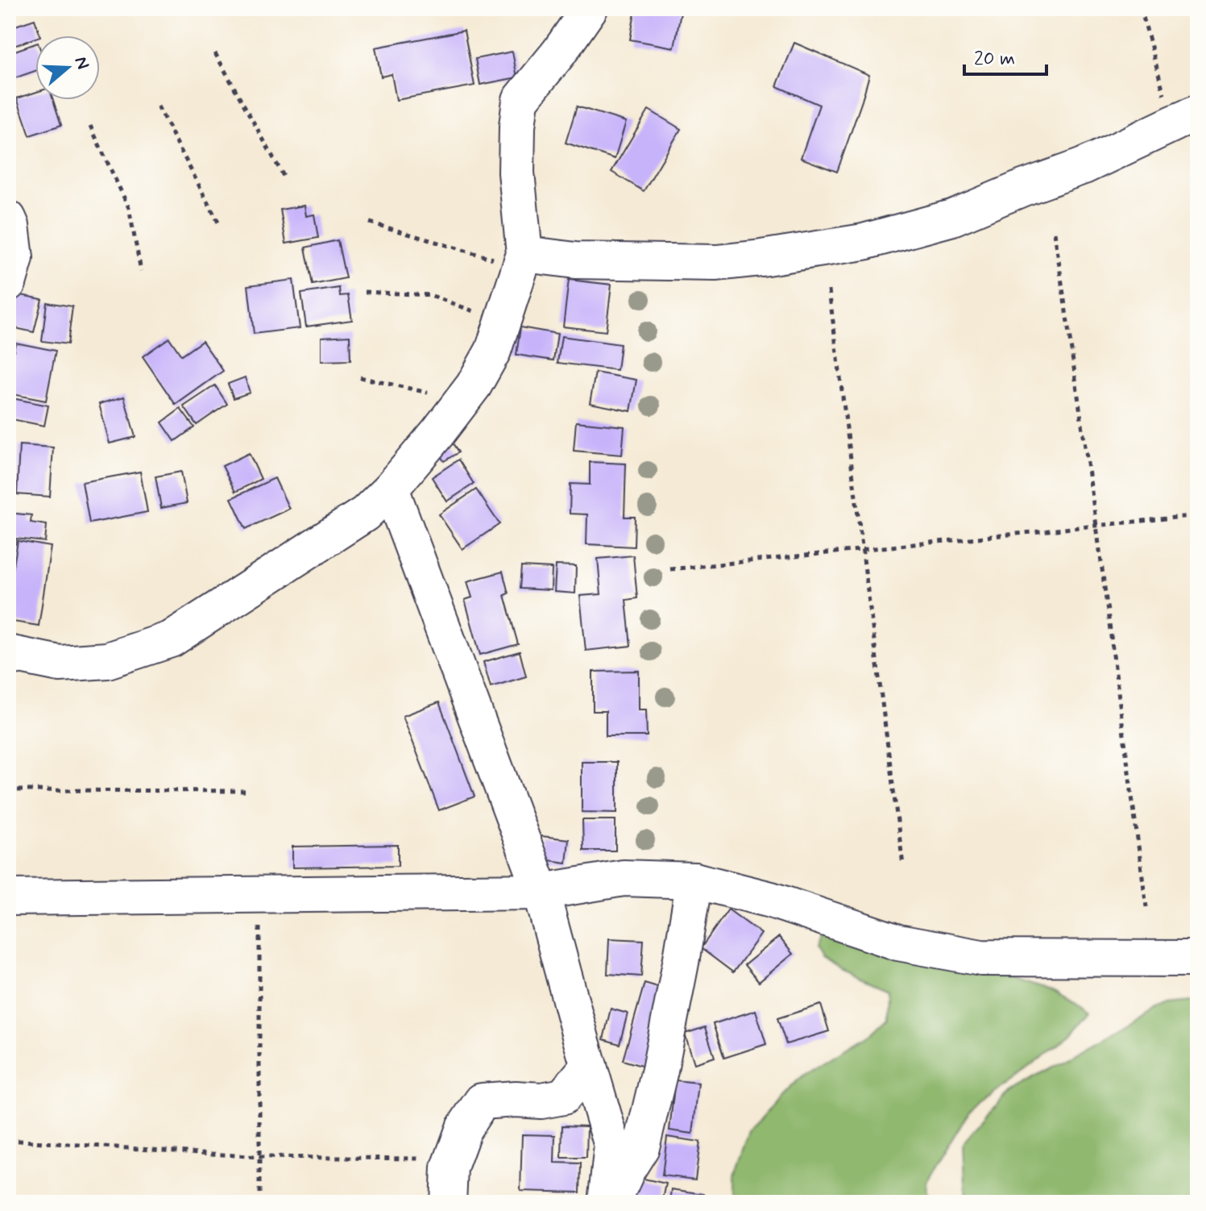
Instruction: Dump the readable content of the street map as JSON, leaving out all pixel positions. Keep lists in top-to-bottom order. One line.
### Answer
{"scale_bar":"20 m","north":"right"}
